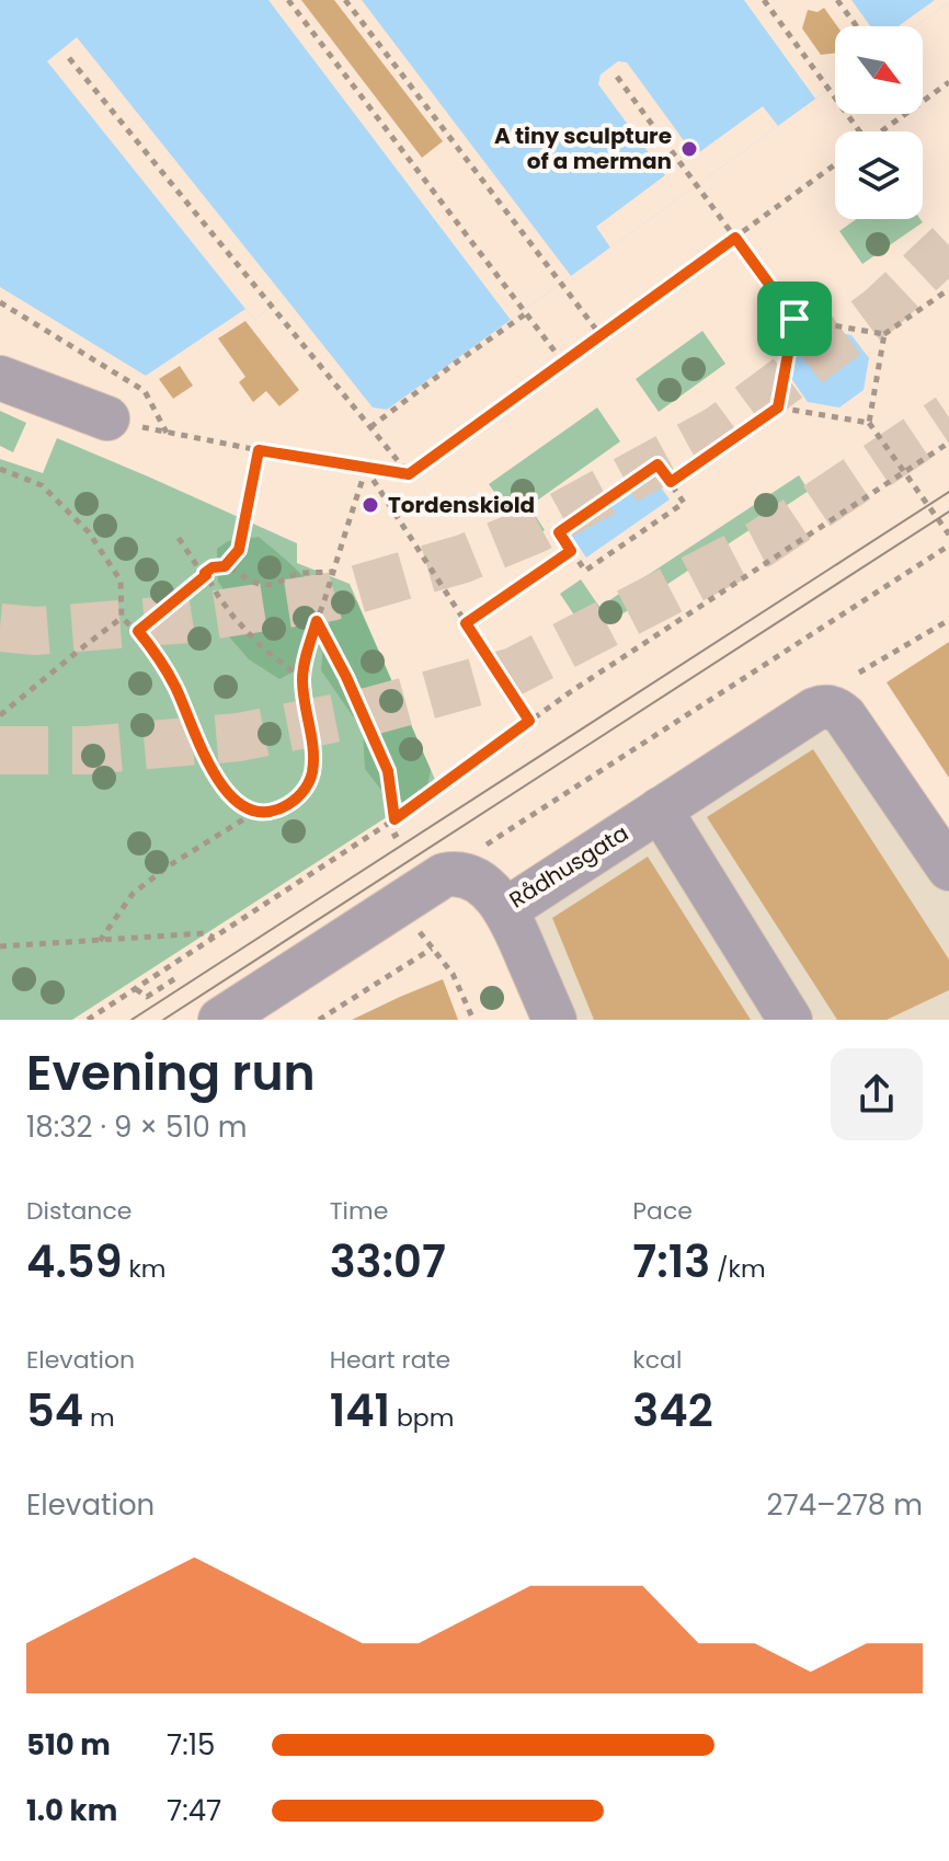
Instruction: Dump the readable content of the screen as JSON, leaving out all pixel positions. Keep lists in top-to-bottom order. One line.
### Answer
{"streets":{"street":["Rådhusgata"]},"places":["A tiny sculpture of a merman","Tordenskiold"],"north":"bottom right","page":{"heading":["Evening run","18:32 · 9 × 510 m"],"stats":[["Distance","4.59 km"],["Time","33:07"],["Pace","7:13 /km"],["Elevation","54 m"],["Heart rate","141 bpm"],["kcal","342"]],"chart":["Elevation","274–278 m"],"list":[{"name":"510 m","note":"7:15"},{"name":"1.0 km","note":"7:47"}]}}
